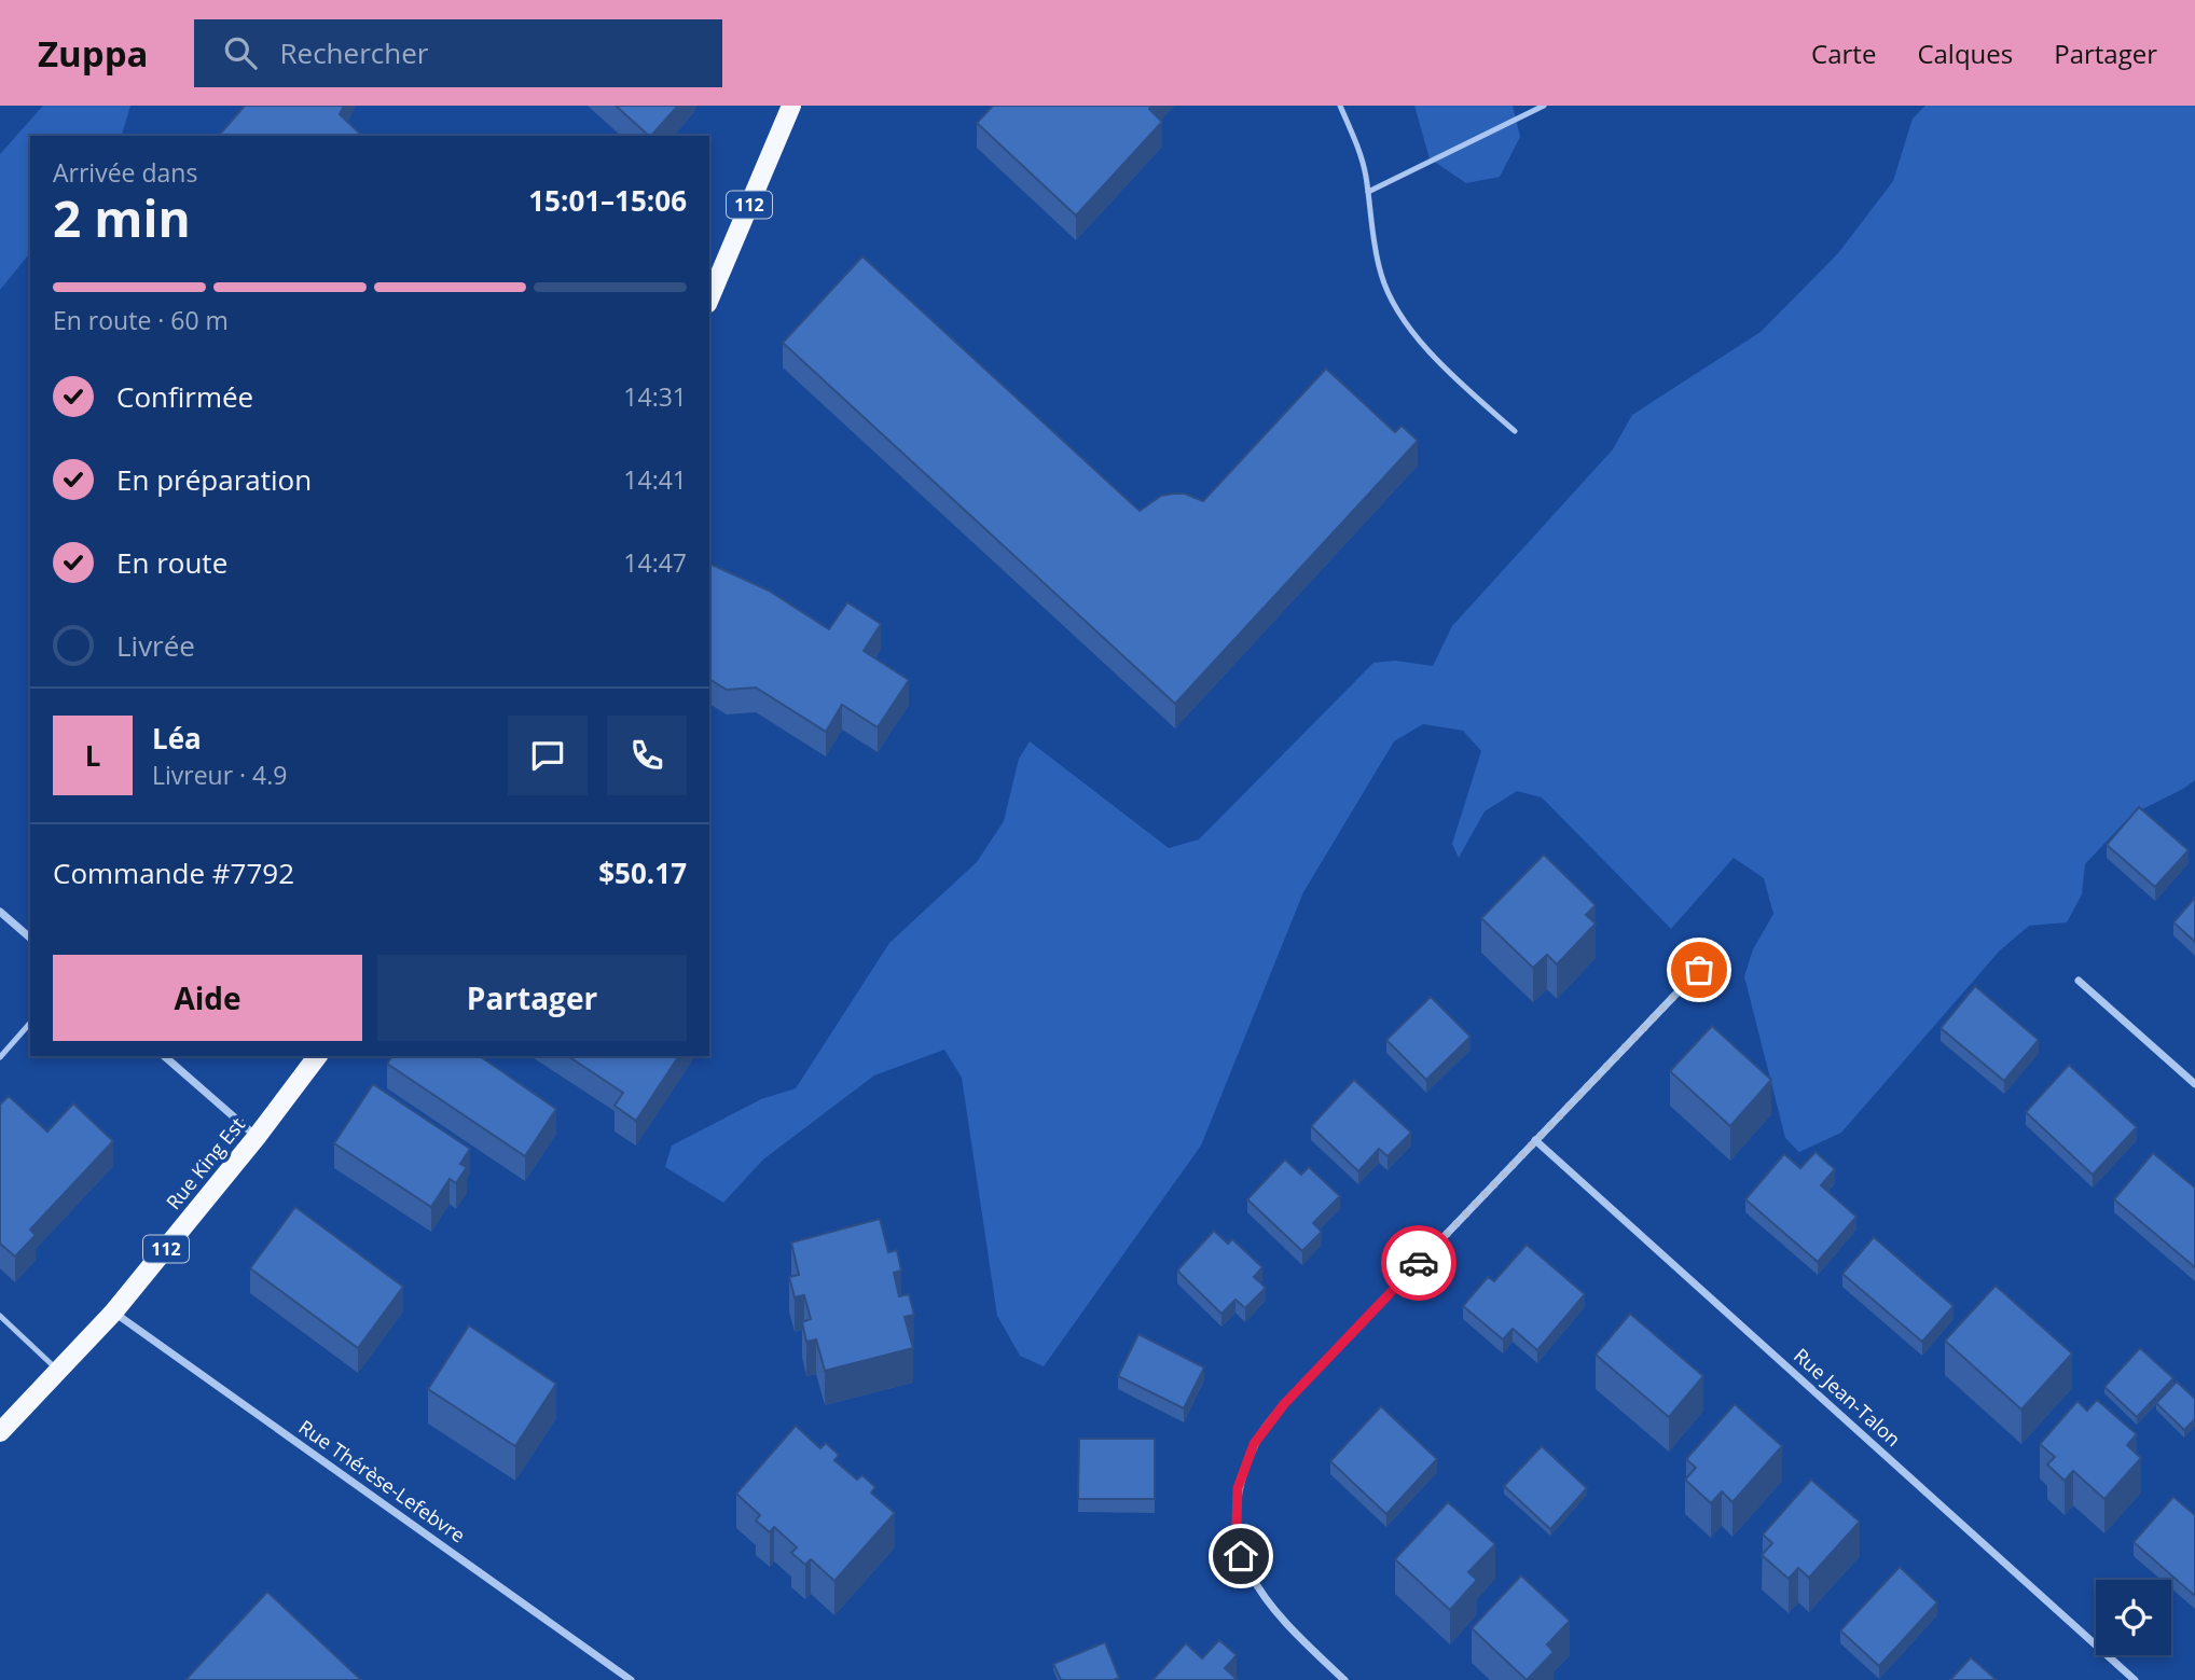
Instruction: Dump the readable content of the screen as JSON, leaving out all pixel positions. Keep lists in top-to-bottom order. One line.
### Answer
{"streets":{"main road":["112","Rue King Est"],"street":["Rue Jean-Talon","Rue Thérèse-Lefebvre"]},"crossings":[["Rue King Est","Rue Thérèse-Lefebvre"]],"page":{"header":"Zuppa","search":"Rechercher","nav":["Carte","Calques","Partager"],"heading":["2 min","Arrivée dans","15:01–15:06"],"panel":["Léa","Livreur · 4.9","Commande #7792","$50.17"],"bar":"En route · 60 m","list":[["Confirmée","14:31"],["En préparation","14:41"],["En route","14:47"],"Livrée"],"round":"L","buttons":["Aide","Partager"]}}
